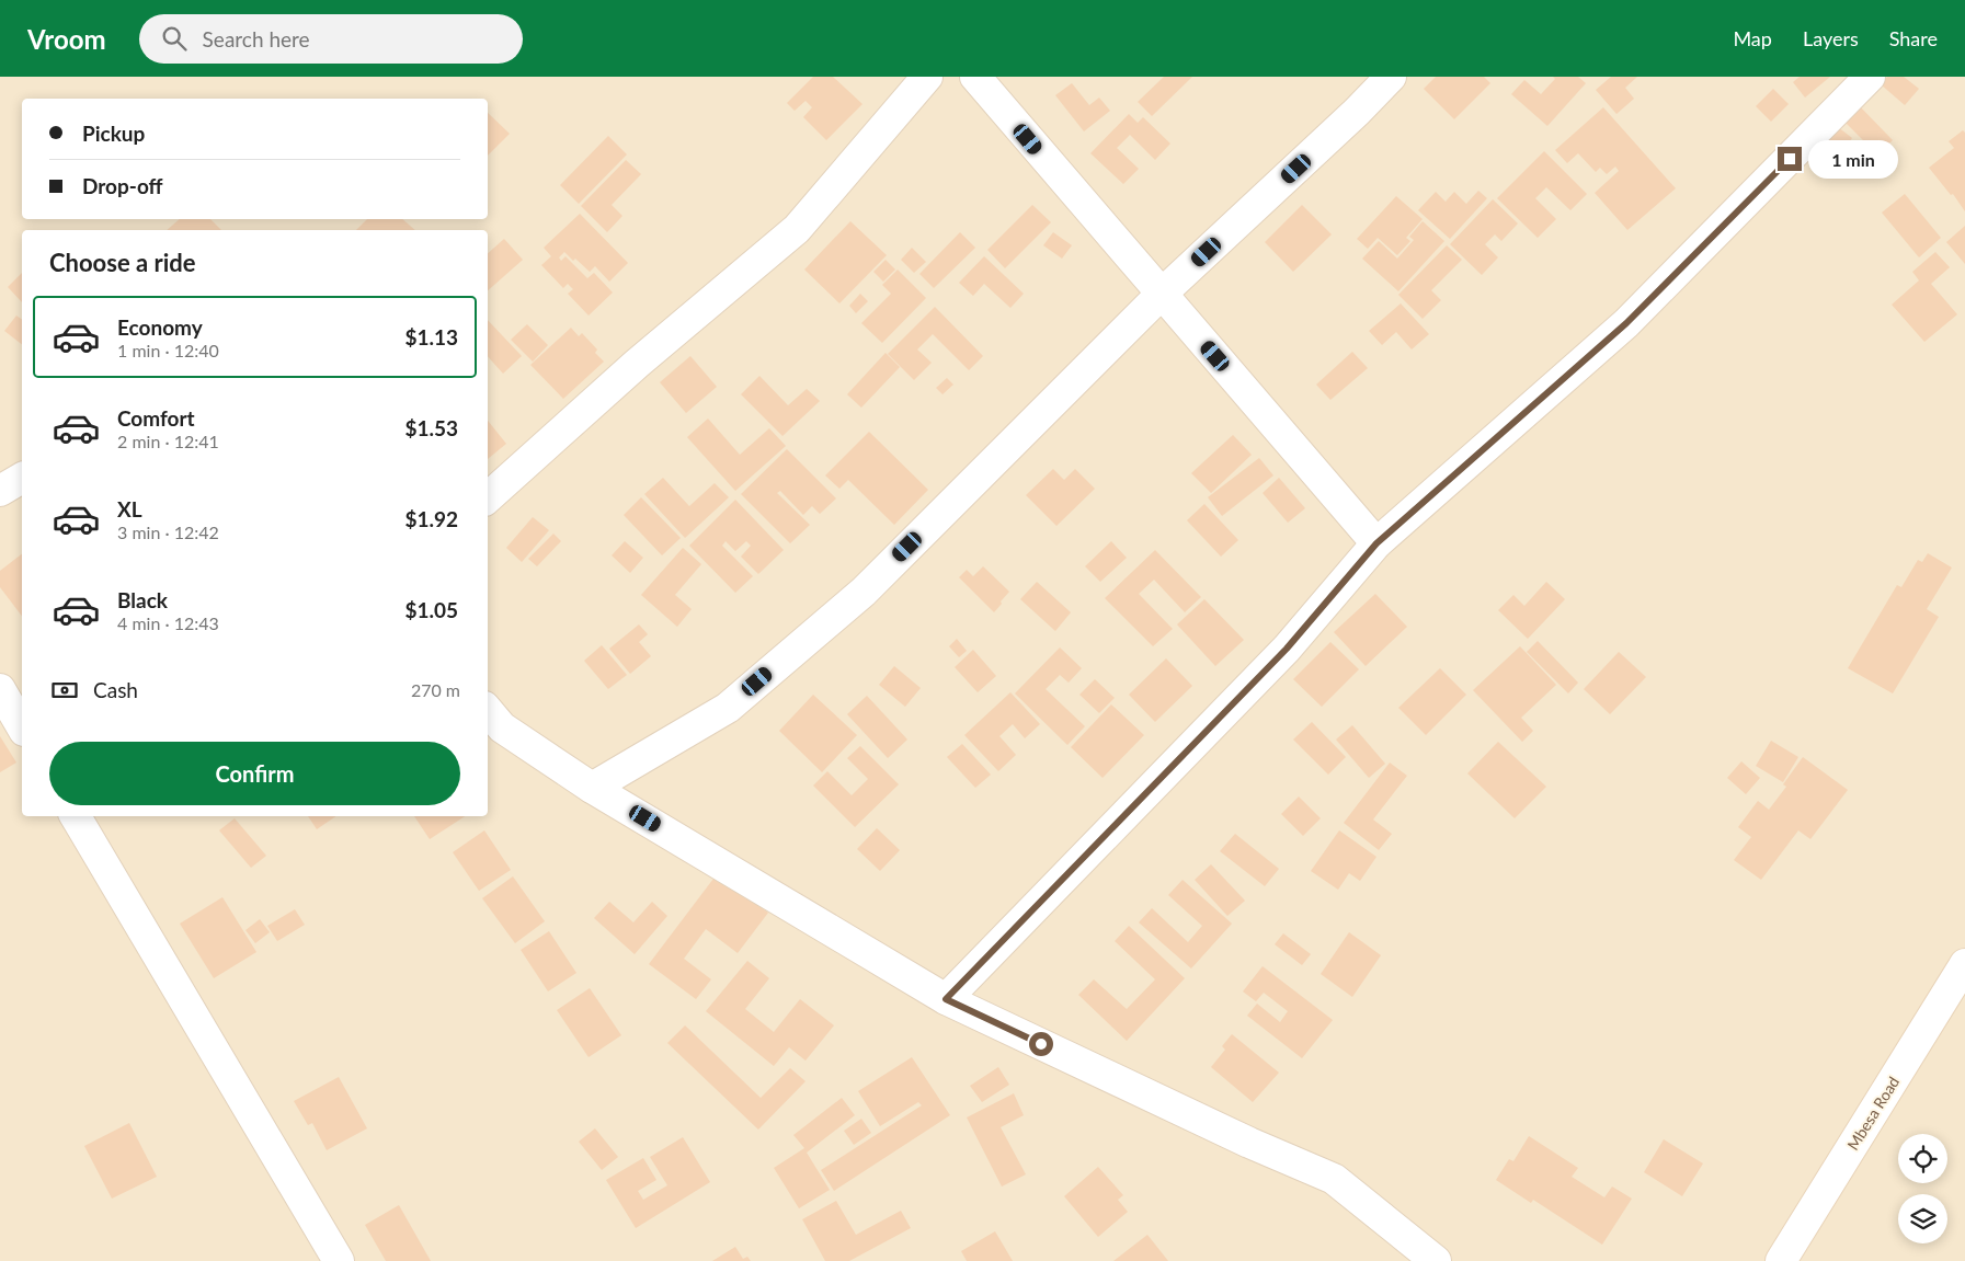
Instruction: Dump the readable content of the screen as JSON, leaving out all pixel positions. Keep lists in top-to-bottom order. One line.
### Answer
{"streets":{"street":["Mbesa Road"]},"page":{"header":"Vroom","search":"Search here","nav":["Map","Layers","Share"],"banner":["Pickup","Drop-off"],"bubble":"1 min","heading":"Choose a ride","list":[{"name":"Economy","note":"1 min · 12:40","value":"$1.13"},{"name":"Comfort","note":"2 min · 12:41","value":"$1.53"},{"name":"XL","note":"3 min · 12:42","value":"$1.92"},{"name":"Black","note":"4 min · 12:43","value":"$1.05"}],"pay":["Cash","270 m"],"buttons":"Confirm"}}
